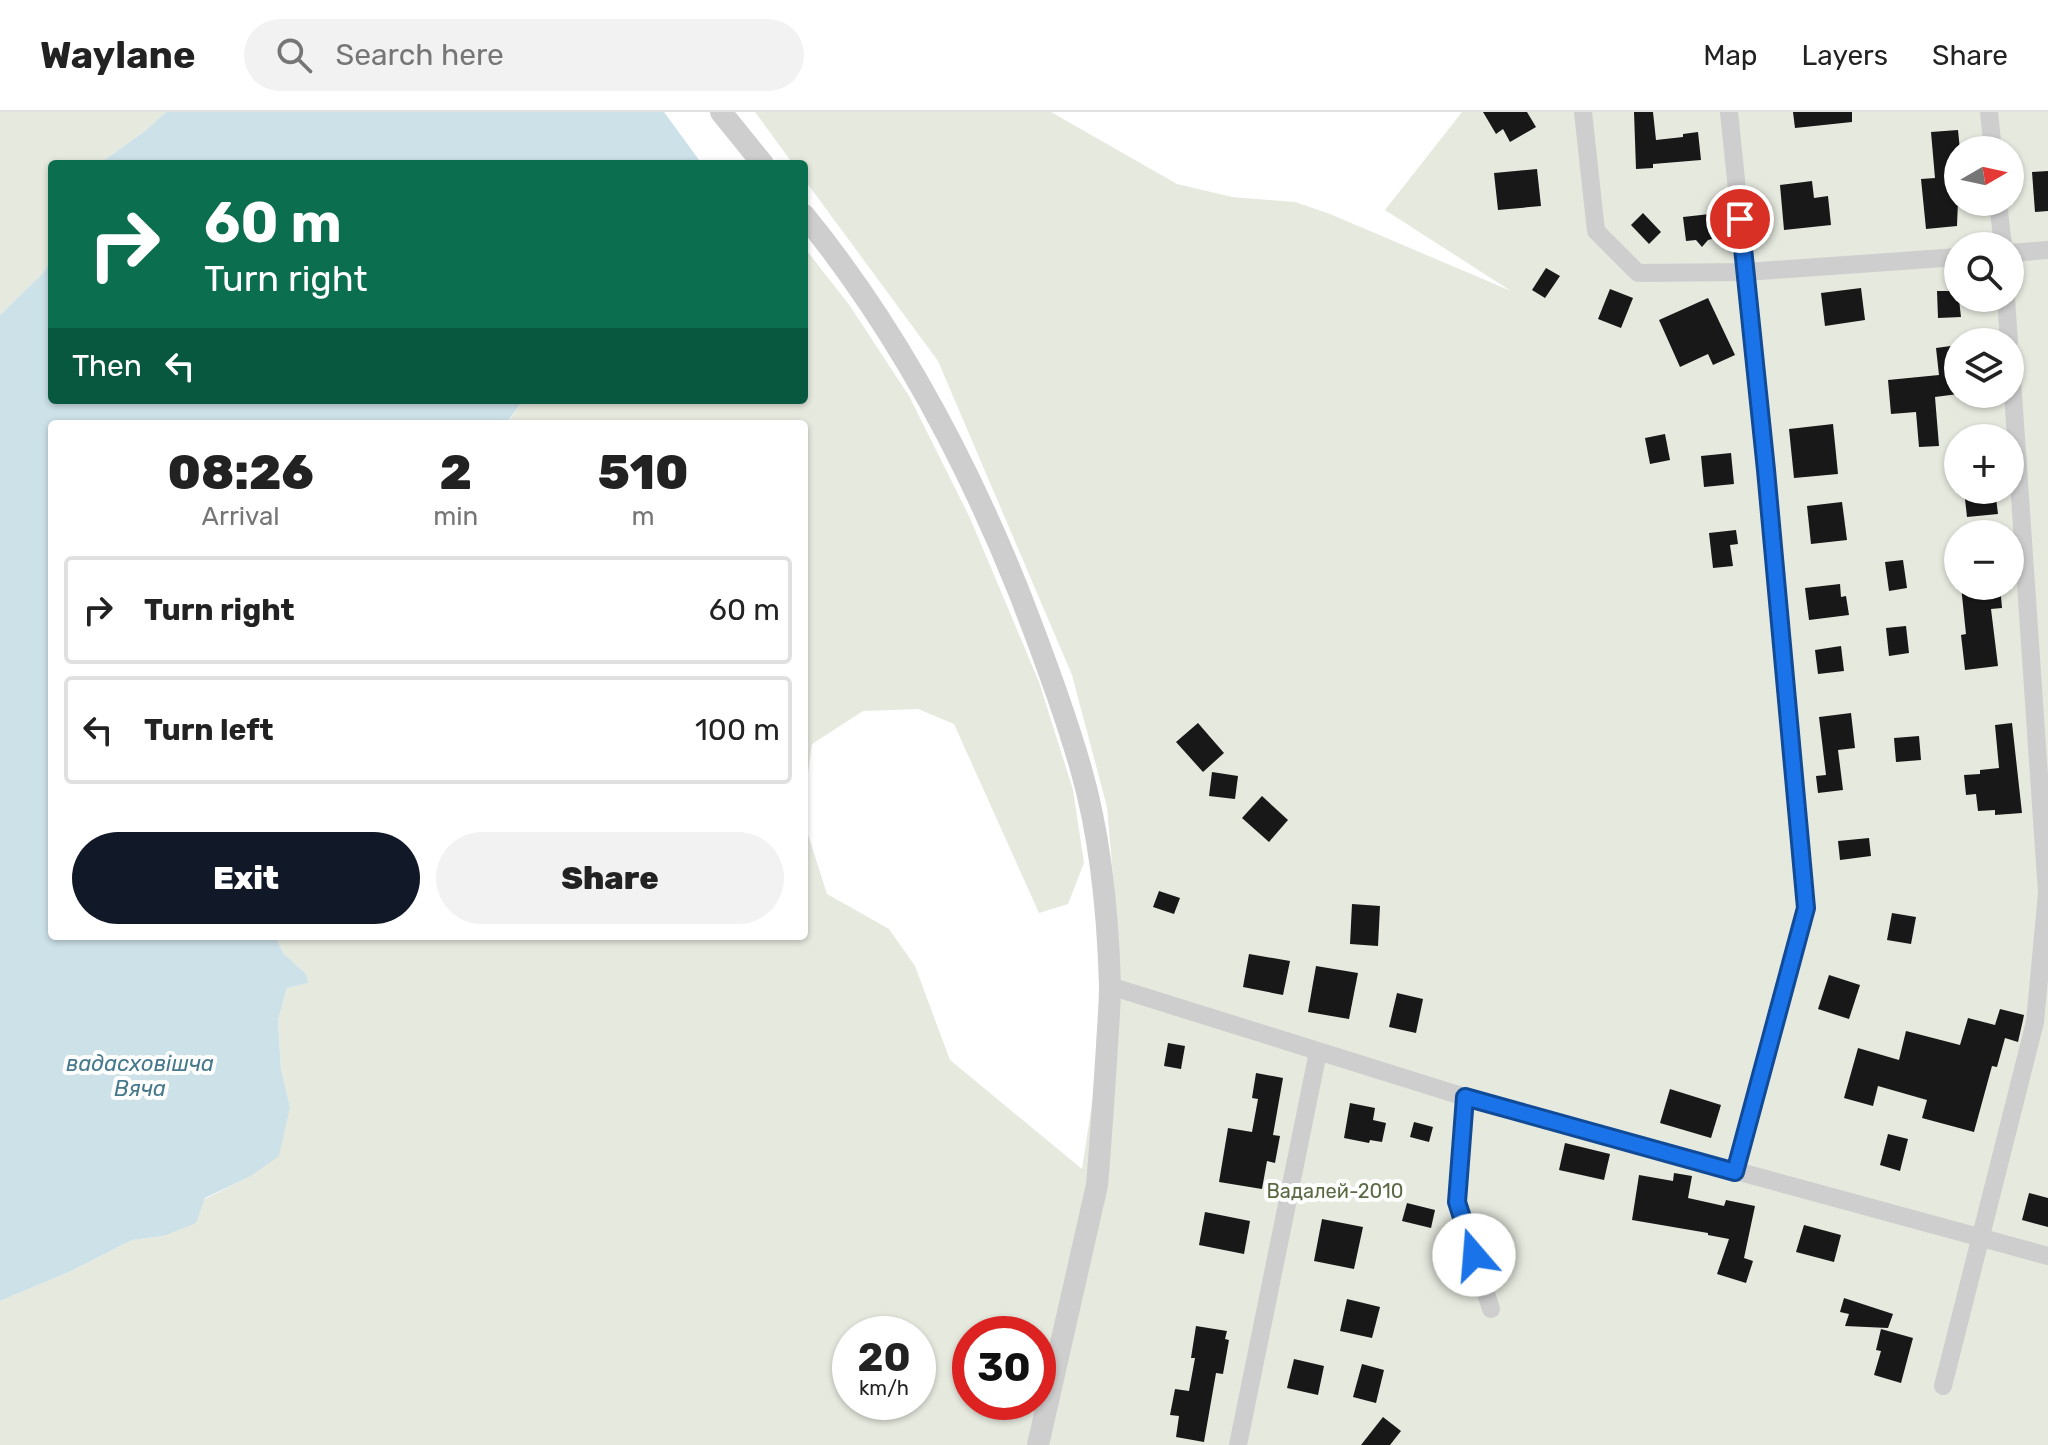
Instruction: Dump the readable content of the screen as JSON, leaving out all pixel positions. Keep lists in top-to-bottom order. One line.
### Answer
{"water":["вадасховішча Вяча"],"parks":["Вадалей-2010"],"north":"right","page":{"header":"Waylane","search":"Search here","nav":["Map","Layers","Share"],"map_buttons":["+","−"],"turn":["60 m","Turn right"],"then":"Then","eta":["08:26","Arrival","2","min","510","m"],"list":[{"name":"Turn right","value":"60 m"},{"name":"Turn left","value":"100 m"}],"buttons":["Exit","Share"],"speed":"20 km/h","limit":"30"}}
